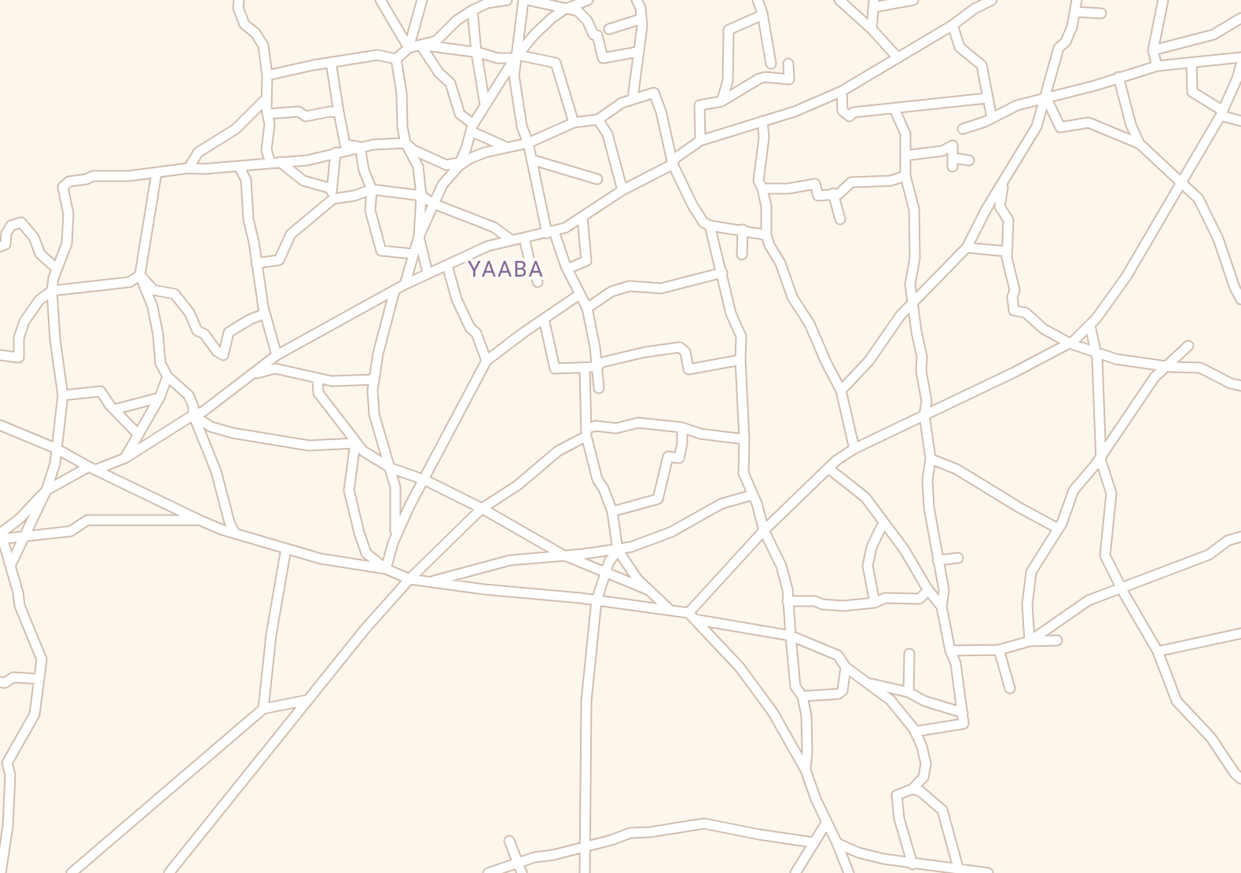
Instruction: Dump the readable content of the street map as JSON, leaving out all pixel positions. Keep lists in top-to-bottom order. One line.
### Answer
{"districts":["YAABA"]}
